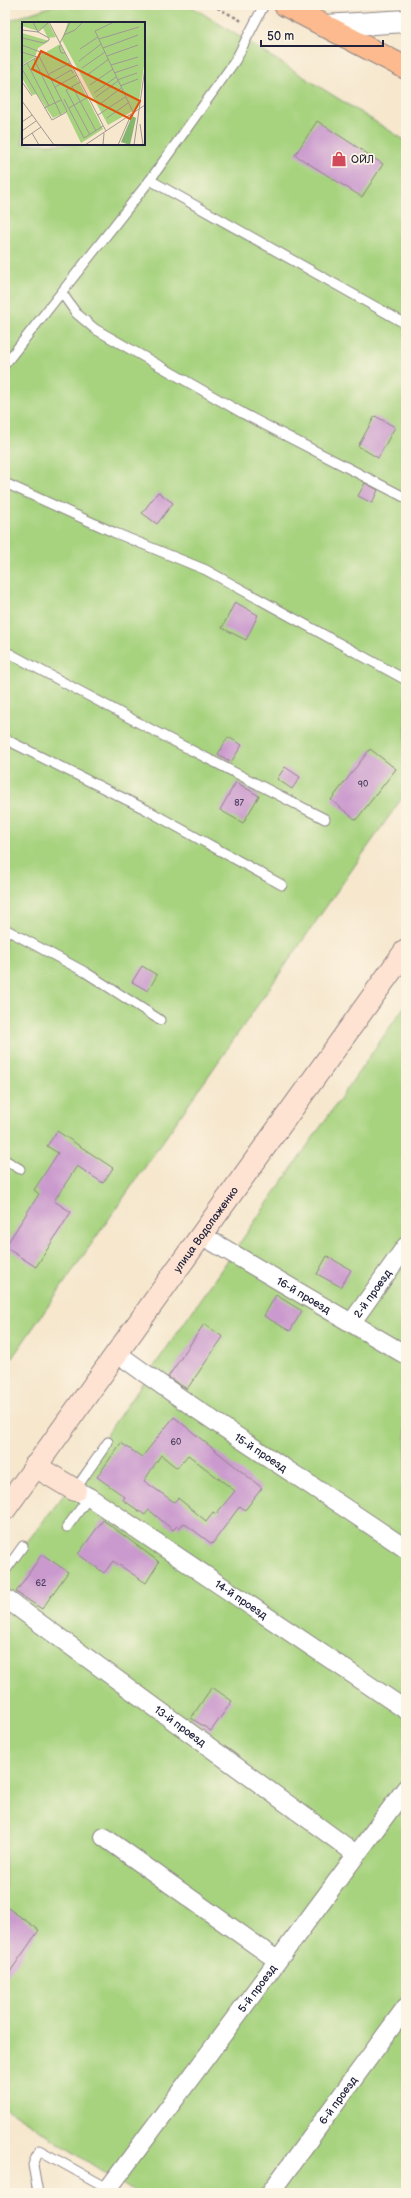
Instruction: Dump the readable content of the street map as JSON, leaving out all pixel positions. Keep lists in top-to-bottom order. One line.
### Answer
{"streets":{"main road":["улица Водолаженко"],"street":["16-й проезд","2-й проезд","15-й проезд","14-й проезд","13-й проезд","5-й проезд","6-й проезд"]},"crossings":[["улица Водолаженко","16-й проезд"],["улица Водолаженко","15-й проезд"],["16-й проезд","2-й проезд"],["13-й проезд","5-й проезд"]],"places":{"shop":["ОЙЛ"]},"house_numbers":["90","87","60","62"],"scale_bar":"50 m"}
